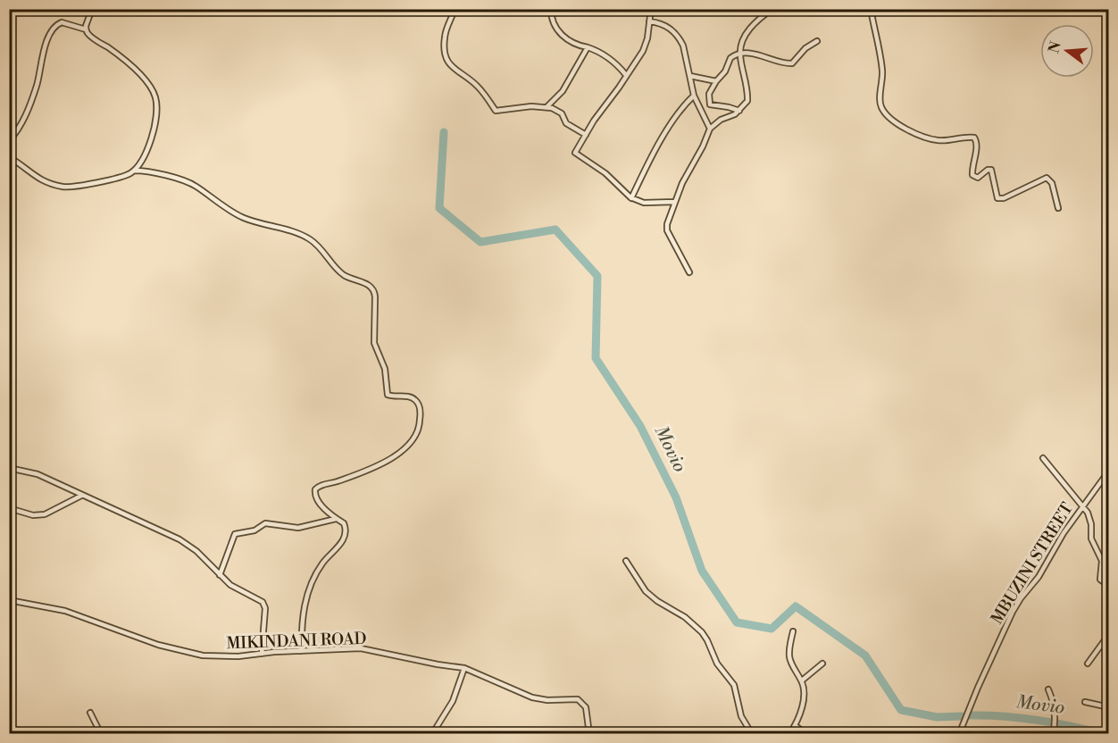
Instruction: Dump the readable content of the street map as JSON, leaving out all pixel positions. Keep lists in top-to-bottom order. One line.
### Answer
{"streets":{"street":["MBUZINI STREET","MIKINDANI ROAD"]},"water":["Movio"],"north":"left"}
